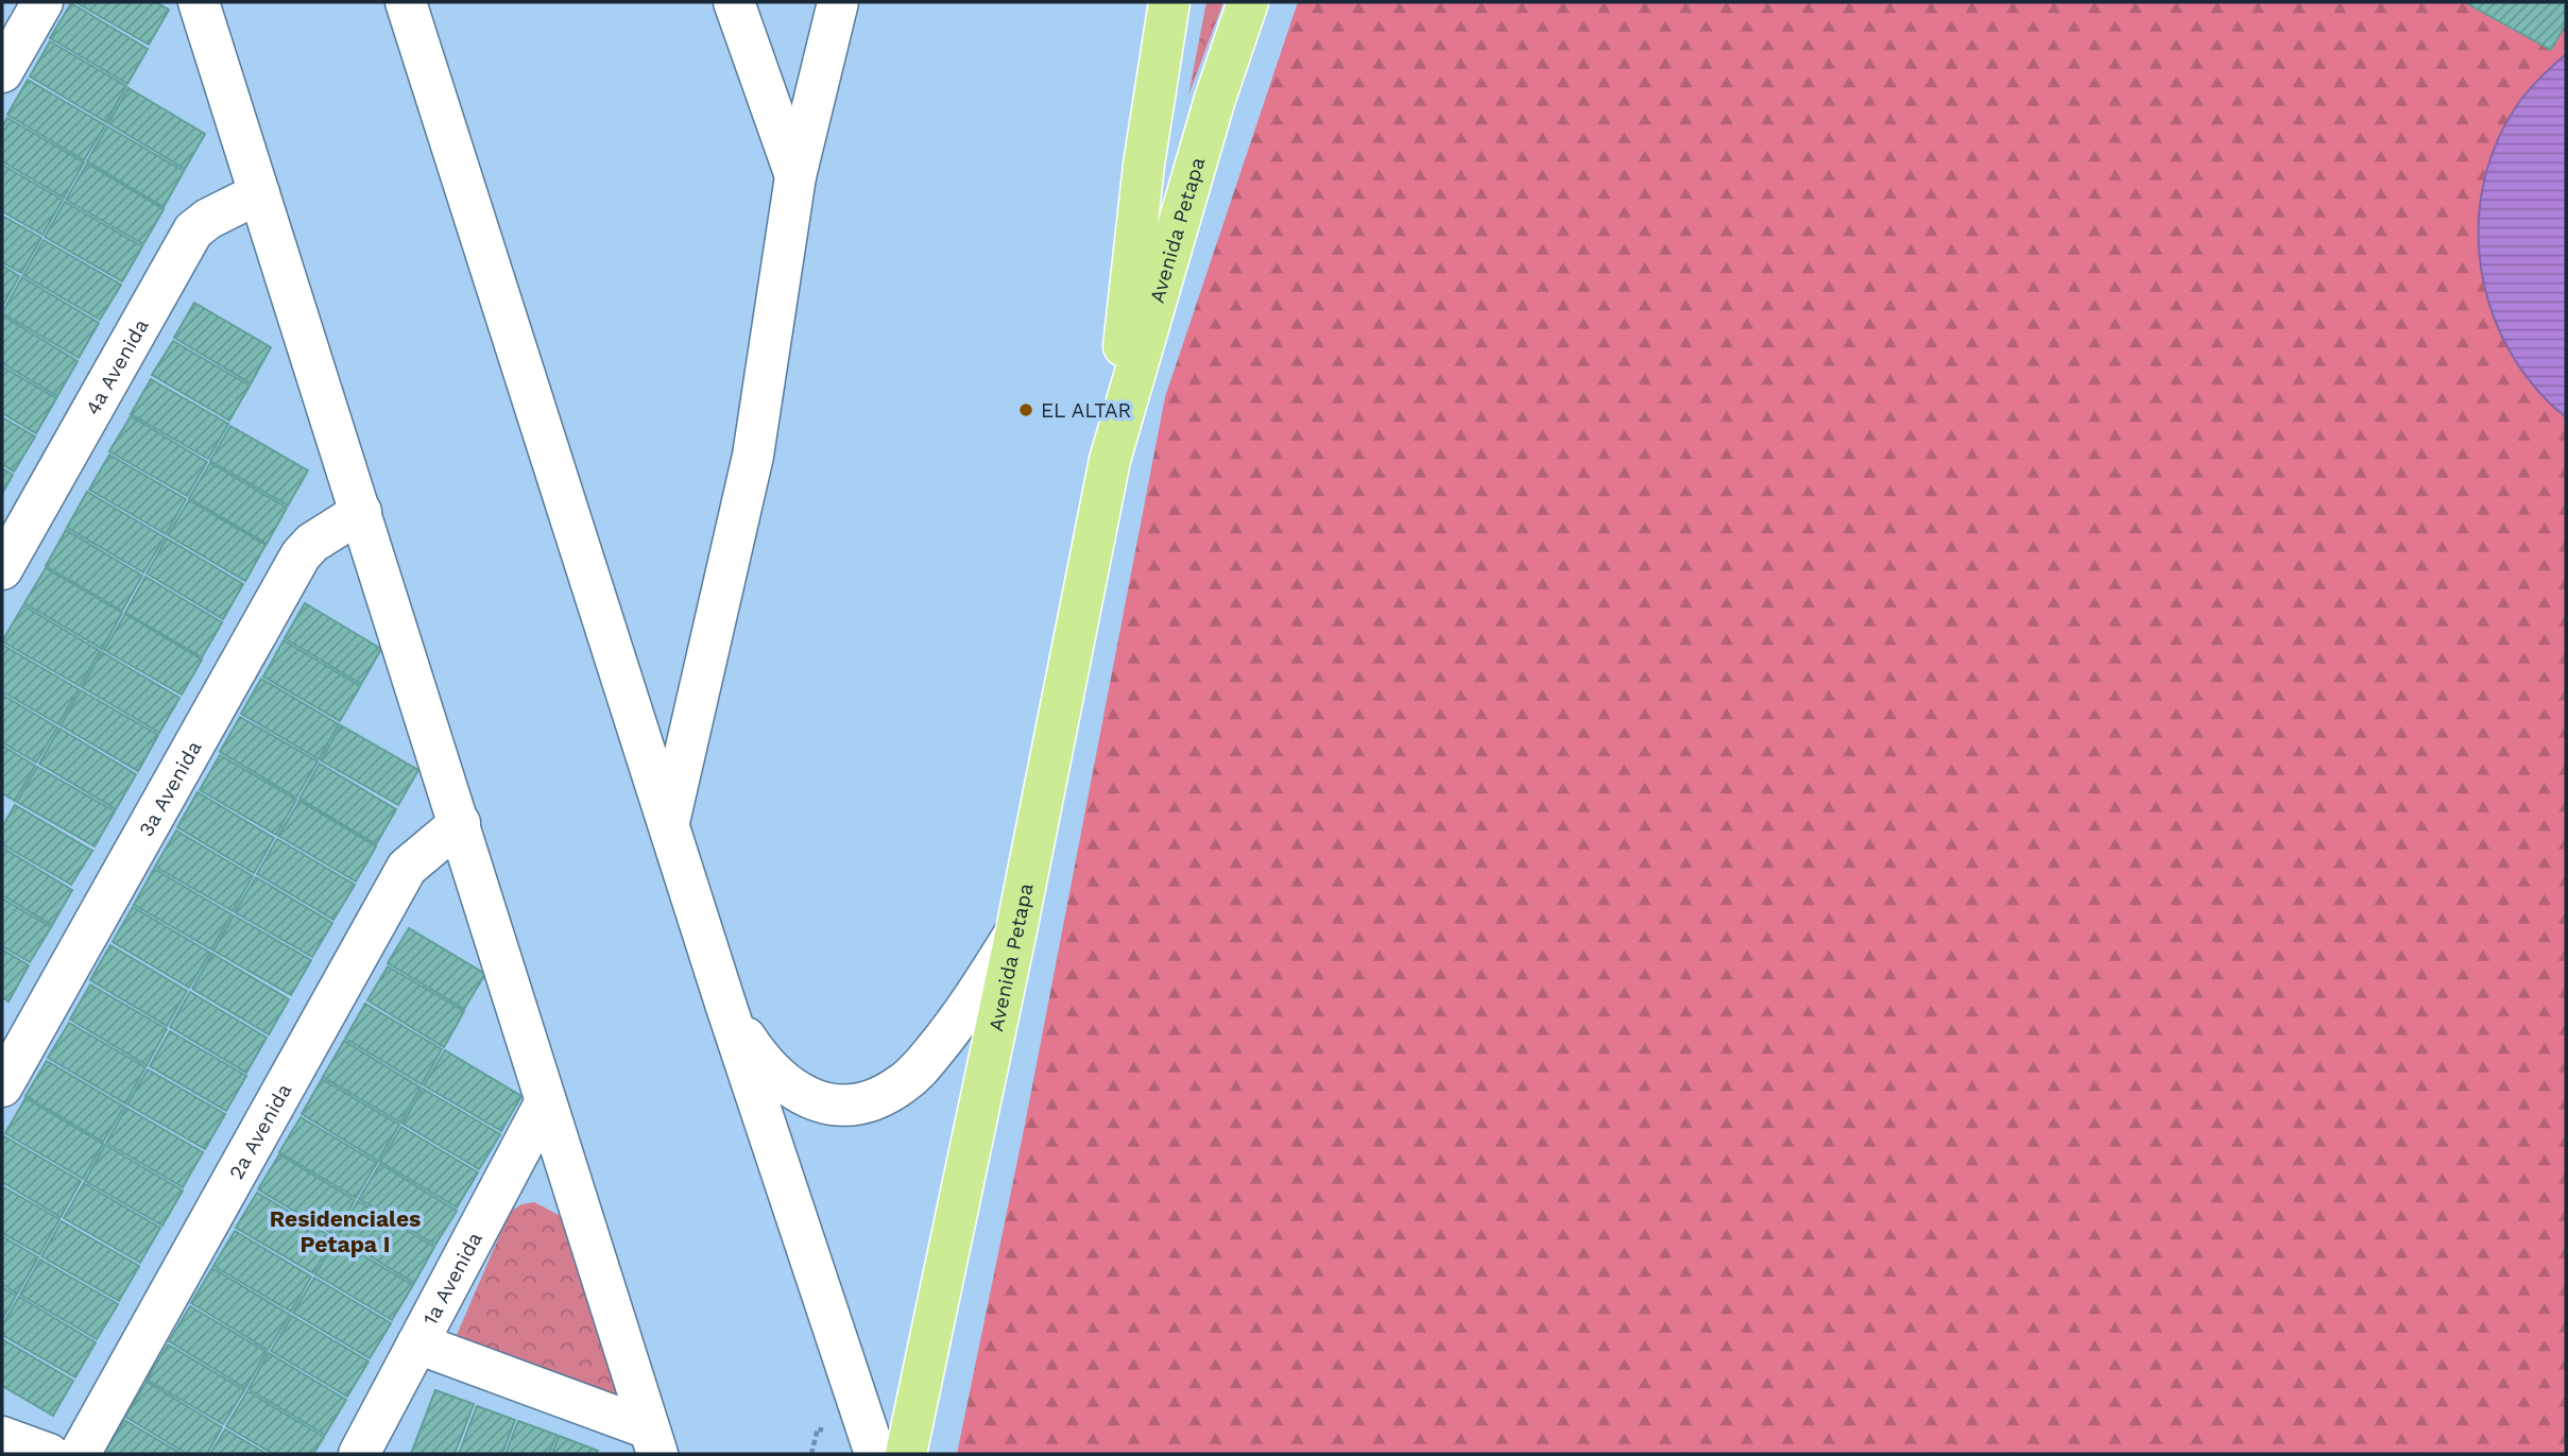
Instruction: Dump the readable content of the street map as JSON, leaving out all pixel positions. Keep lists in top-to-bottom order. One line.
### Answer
{"streets":{"main road":["Avenida Petapa"],"street":["4a Avenida","3a Avenida","2a Avenida","1a Avenida"]},"districts":["Residenciales Petapa I"],"places":["EL ALTAR"]}
